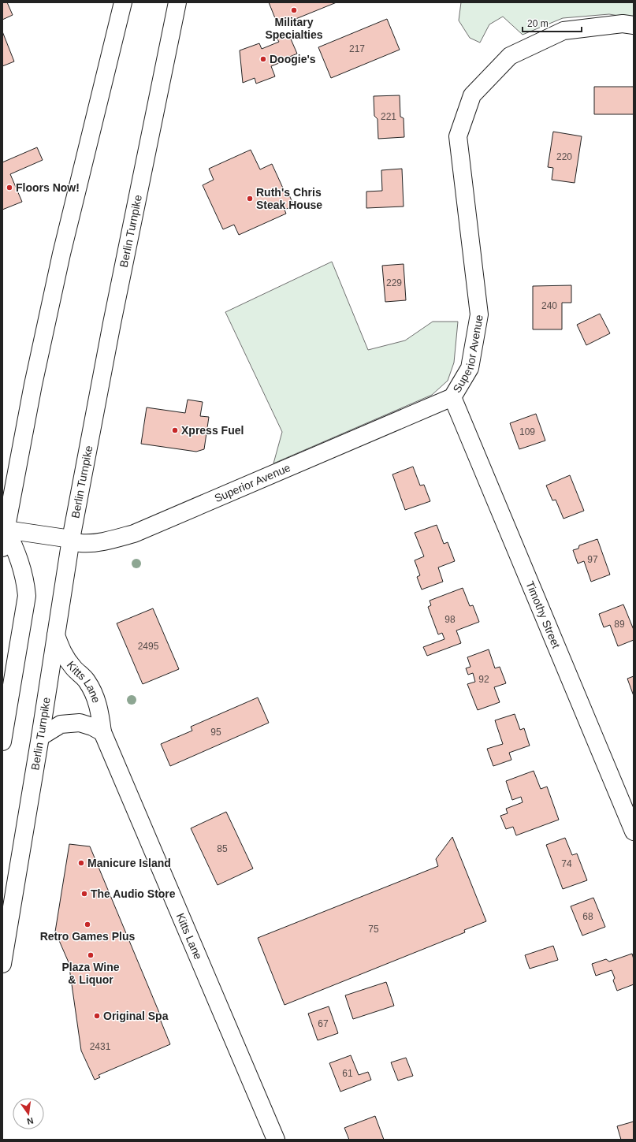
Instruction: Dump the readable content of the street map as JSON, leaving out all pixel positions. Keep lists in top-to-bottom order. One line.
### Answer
{"streets":{"main road":["Berlin Turnpike","Superior Avenue","Timothy Street","Kitts Lane"]},"crossings":[["Berlin Turnpike","Superior Avenue"],["Berlin Turnpike","Kitts Lane"],["Superior Avenue","Timothy Street"]],"places":["Military Specialties","Doogie's","Floors Now!","Ruth's Chris Steak House","Xpress Fuel","Manicure Island","The Audio Store","Retro Games Plus","Plaza Wine & Liquor","Original Spa"],"house_numbers":["217","221","220","229","240","109","97","98","89","2495","92","95","85","74","68","75","67","2431","61"],"scale_bar":"20 m","north":"bottom"}
